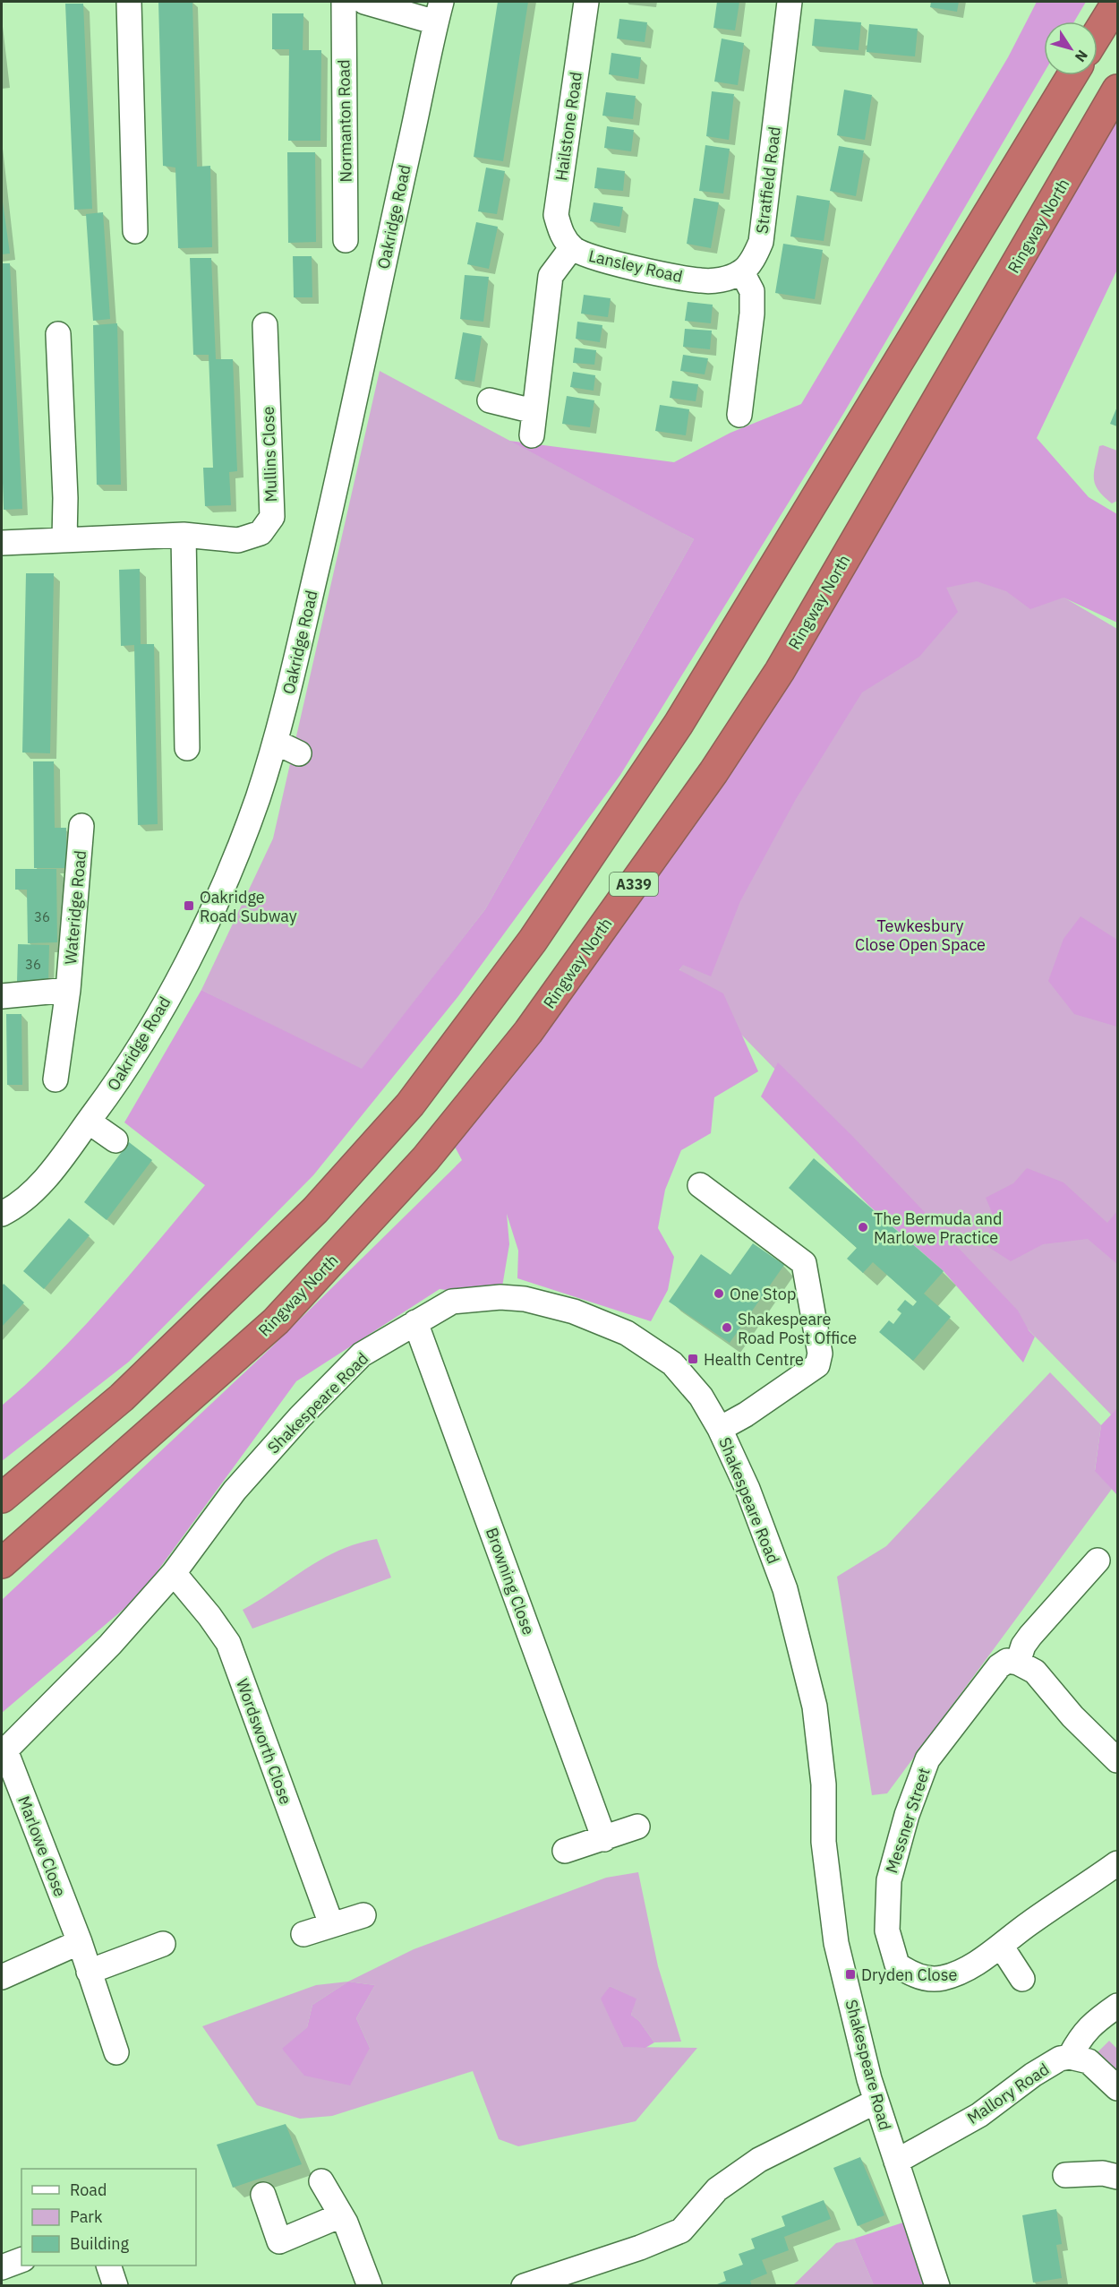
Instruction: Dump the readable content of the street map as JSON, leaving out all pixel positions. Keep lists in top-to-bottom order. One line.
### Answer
{"streets":{"highway":["Ringway North","A339"],"street":["Normanton Road","Hailstone Road","Stratfield Road","Oakridge Road","Lansley Road","Mullins Close","Wateridge Road","Shakespeare Road","Browning Close","Wordsworth Close","Messner Street","Marlowe Close","Mallory Road"]},"crossings":[["Hailstone Road","Lansley Road"],["Stratfield Road","Lansley Road"],["Shakespeare Road","Browning Close"],["Shakespeare Road","Wordsworth Close"],["Shakespeare Road","Marlowe Close"],["Shakespeare Road","Mallory Road"]],"parks":["Tewkesbury Close Open Space"],"places":{"transit":["Oakridge Road Subway","Health Centre","Dryden Close"],"other":["The Bermuda and Marlowe Practice","One Stop","Shakespeare Road Post Office"]},"house_numbers":["36","36"],"legend":["Road","Park","Building"],"north":"bottom right"}
